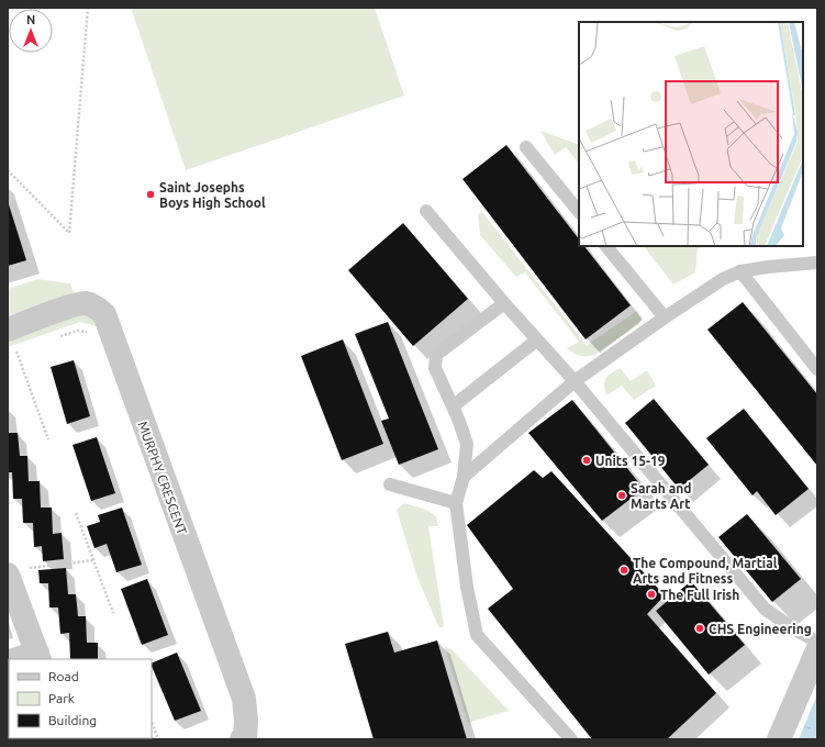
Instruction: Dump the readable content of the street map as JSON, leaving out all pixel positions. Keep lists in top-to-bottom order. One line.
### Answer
{"streets":{"street":["MURPHY CRESCENT"]},"places":["Saint Josephs Boys High School","Units 15-19","Sarah and Marts Art","The Compound, Martial Arts and Fitness","The Full Irish","CHS Engineering"],"legend":["Road","Park","Building"],"north":"top"}
